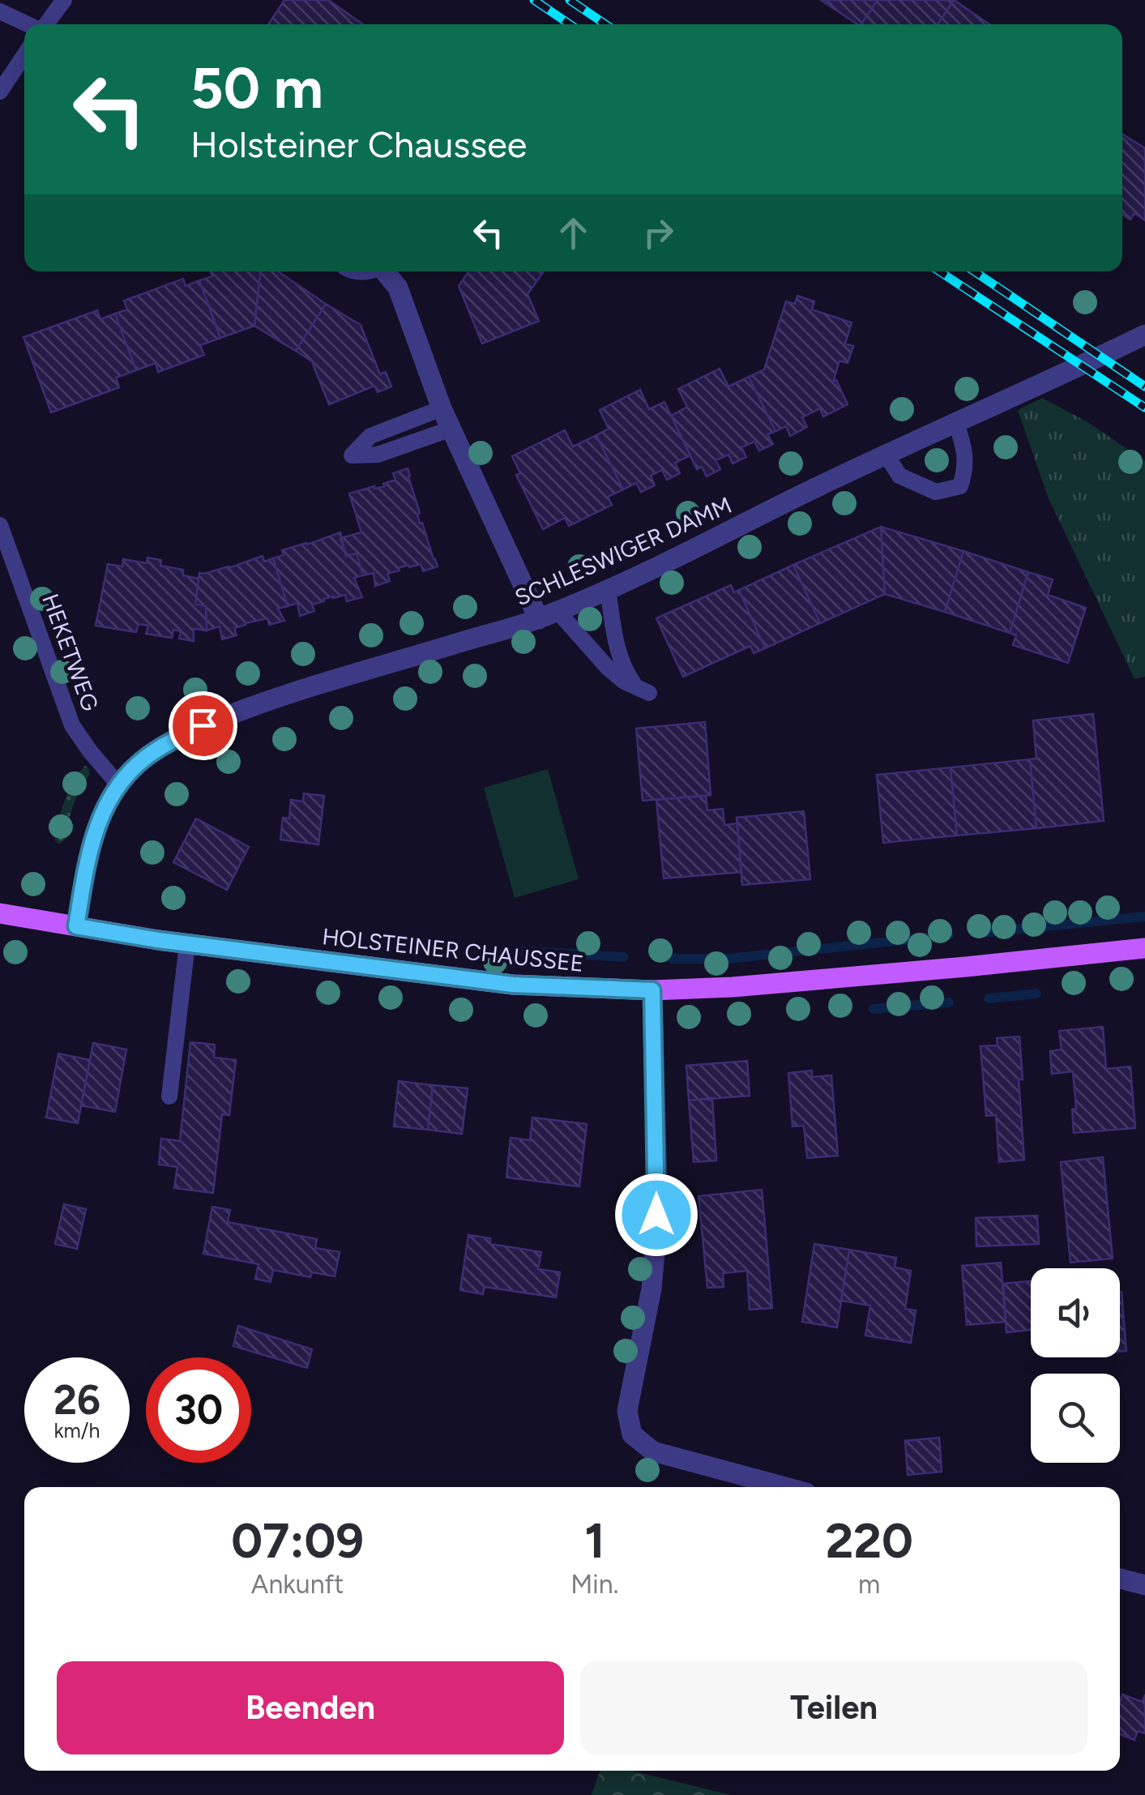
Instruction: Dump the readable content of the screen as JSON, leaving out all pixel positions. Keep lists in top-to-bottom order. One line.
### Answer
{"streets":{"main road":["HOLSTEINER CHAUSSEE"],"street":["SCHLESWIGER DAMM"],"lane":["HEKETWEG"]},"crossings":[["SCHLESWIGER DAMM","HEKETWEG"],["SCHLESWIGER DAMM","HOLSTEINER CHAUSSEE"]],"page":{"turn":["50 m","Holsteiner Chaussee"],"speed":"26 km/h","limit":"30","eta":["07:09","Ankunft","1","Min.","220","m"],"buttons":["Beenden","Teilen"]}}
